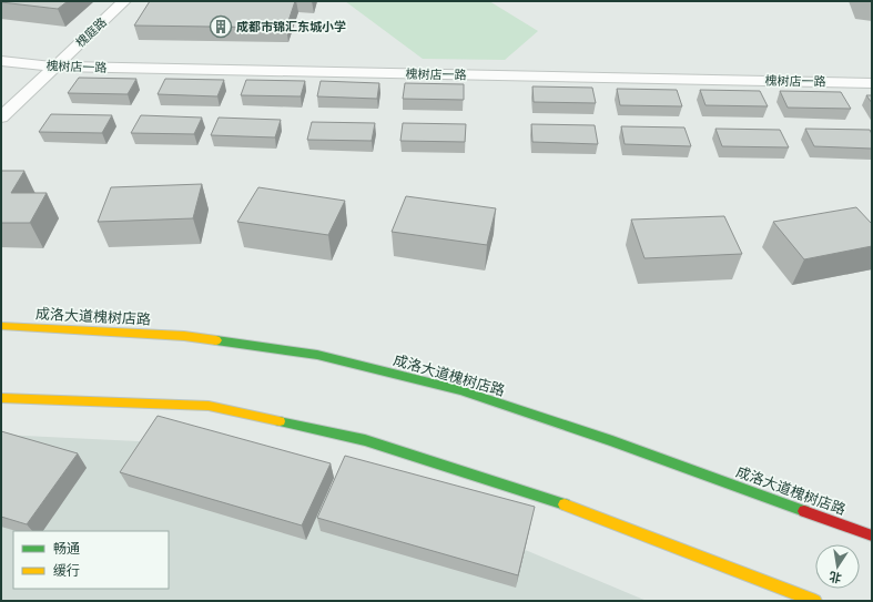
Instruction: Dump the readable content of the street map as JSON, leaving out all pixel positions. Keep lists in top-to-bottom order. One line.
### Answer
{"streets":{"main road":["成洛大道槐树店路"],"street":["槐庭路","槐树店一路"]},"crossings":[["槐庭路","槐树店一路"]],"places":{"building":["成都市锦汇东城小学"]},"legend":["畅通","缓行"],"north":"bottom"}
